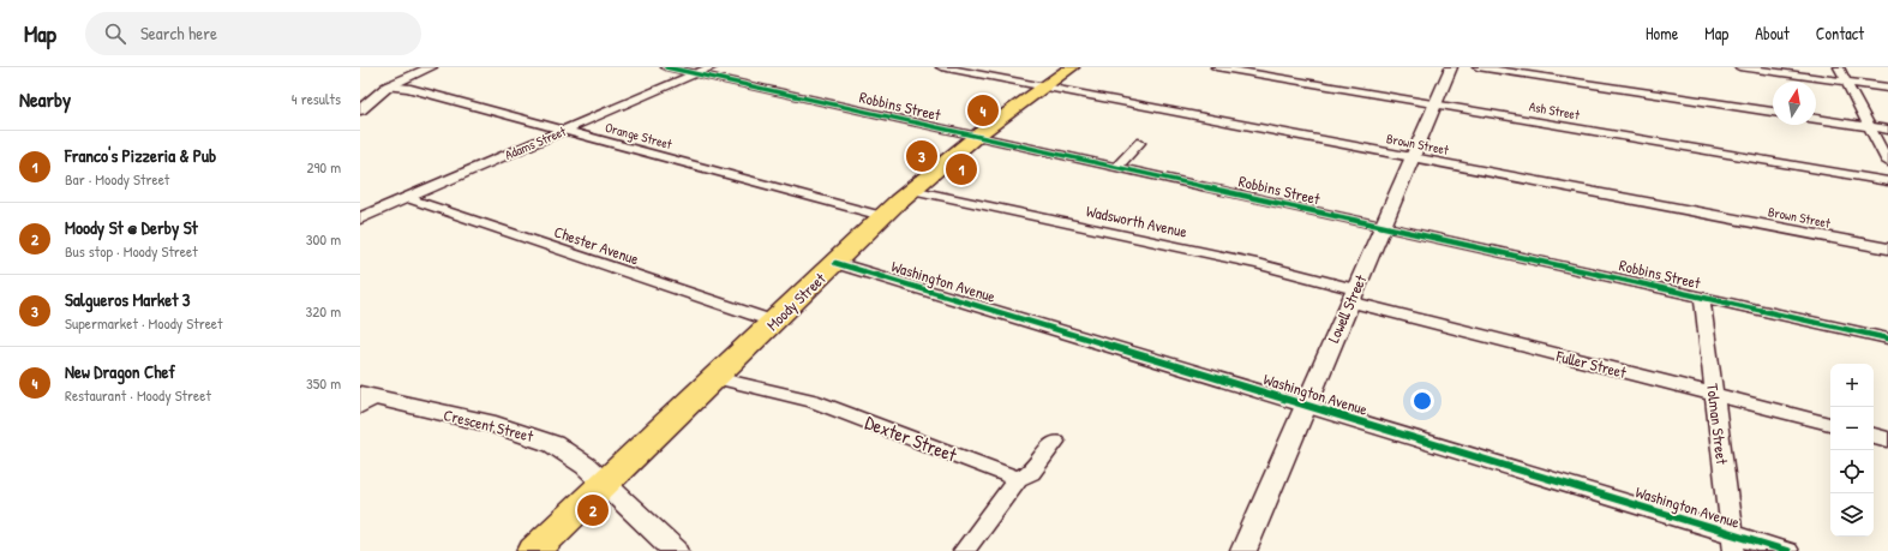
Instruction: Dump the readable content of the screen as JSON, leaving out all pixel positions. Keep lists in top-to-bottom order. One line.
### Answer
{"streets":{"main road":["Moody Street"],"street":["Robbins Street","Ash Street","Orange Street","Adams Street","Brown Street","Wadsworth Avenue","Chester Avenue","Washington Avenue","Lowell Street","Fuller Street","Tolman Street","Crescent Street","Dexter Street"]},"crossings":[["Robbins Street","Adams Street"],["Robbins Street","Moody Street"],["Robbins Street","Lowell Street"],["Robbins Street","Tolman Street"],["Ash Street","Lowell Street"],["Orange Street","Adams Street"],["Orange Street","Moody Street"],["Adams Street","Chester Avenue"],["Brown Street","Moody Street"],["Brown Street","Lowell Street"],["Wadsworth Avenue","Moody Street"],["Wadsworth Avenue","Lowell Street"],["Wadsworth Avenue","Fuller Street"],["Chester Avenue","Moody Street"],["Washington Avenue","Moody Street"],["Washington Avenue","Lowell Street"],["Washington Avenue","Tolman Street"],["Moody Street","Crescent Street"],["Moody Street","Dexter Street"],["Lowell Street","Fuller Street"],["Fuller Street","Tolman Street"]],"north":"top","page":{"header":"Map","search":"Search here","nav":["Home","Map","About","Contact"],"heading":["Nearby","4 results"],"pins":["4","3","1","2"],"list":[{"mark":"1","name":"Franco's Pizzeria & Pub","note":"Bar · Moody Street","value":"290 m"},{"mark":"2","name":"Moody St @ Derby St","note":"Bus stop · Moody Street","value":"300 m"},{"mark":"3","name":"Salgueros Market 3","note":"Supermarket · Moody Street","value":"320 m"},{"mark":"4","name":"New Dragon Chef","note":"Restaurant · Moody Street","value":"350 m"}],"map_buttons":["+","−"]}}
